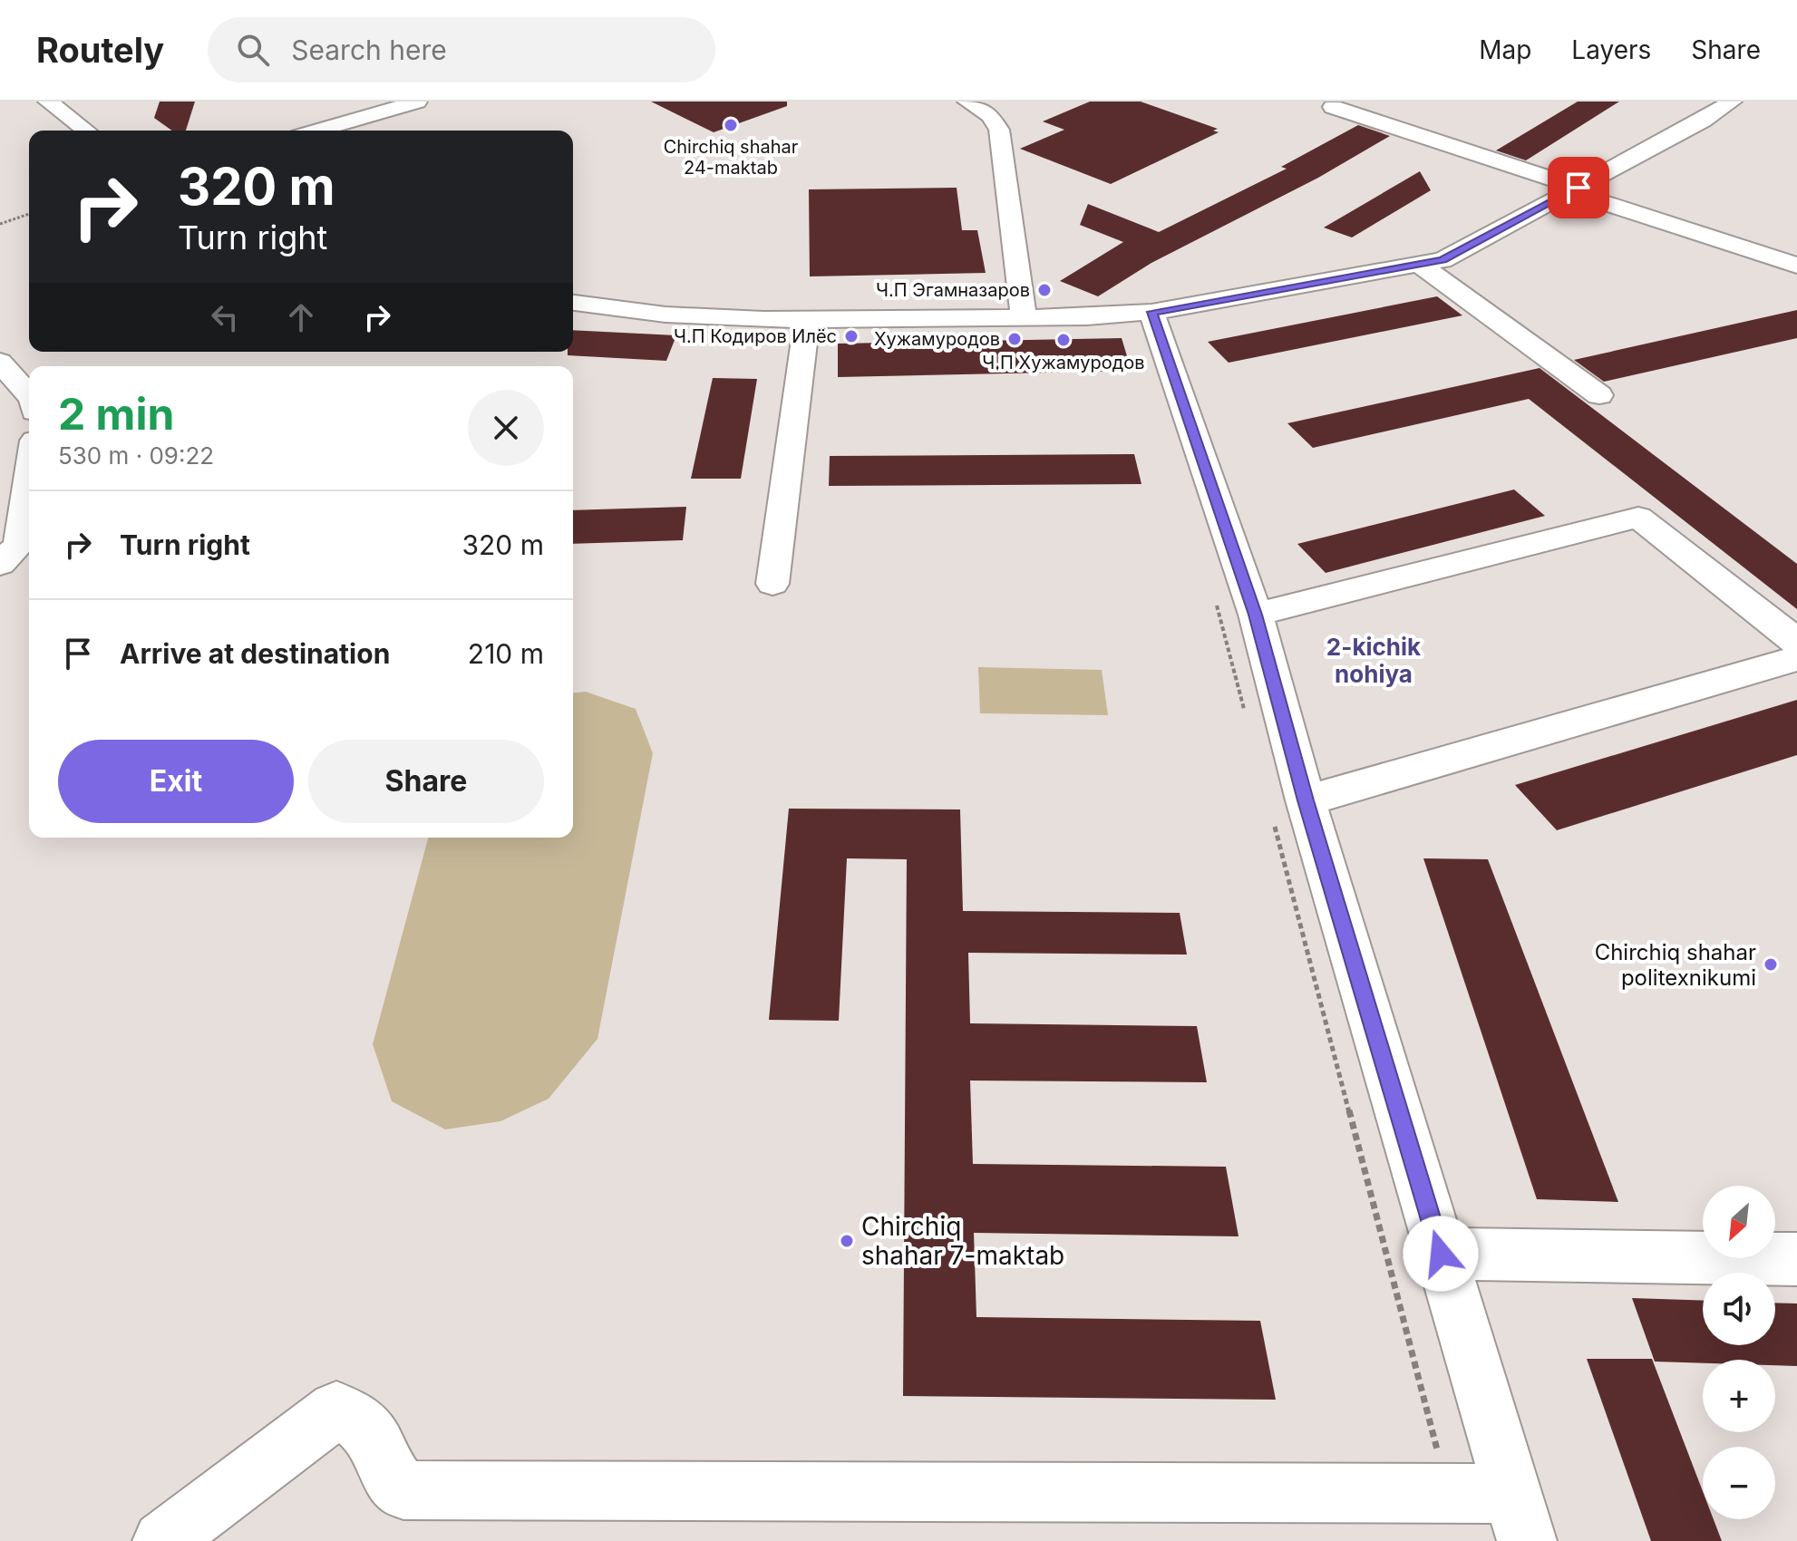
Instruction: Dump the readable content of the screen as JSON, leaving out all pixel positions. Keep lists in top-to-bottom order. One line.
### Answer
{"districts":["2-kichik nohiya"],"places":["Chirchiq shahar 24-maktab","Ч.П Эгамназаров","Ч.П Кодиров Илёс","Хужамуродов","Ч.П Хужамуродов","Chirchiq shahar politexnikumi","Chirchiq shahar 7-maktab"],"north":"bottom left","page":{"header":"Routely","search":"Search here","nav":["Map","Layers","Share"],"turn":["320 m","Turn right"],"heading":["2 min","530 m · 09:22"],"list":[{"name":"Turn right","value":"320 m"},{"name":"Arrive at destination","value":"210 m"}],"buttons":["Exit","Share"],"map_buttons":["+","−"]}}
